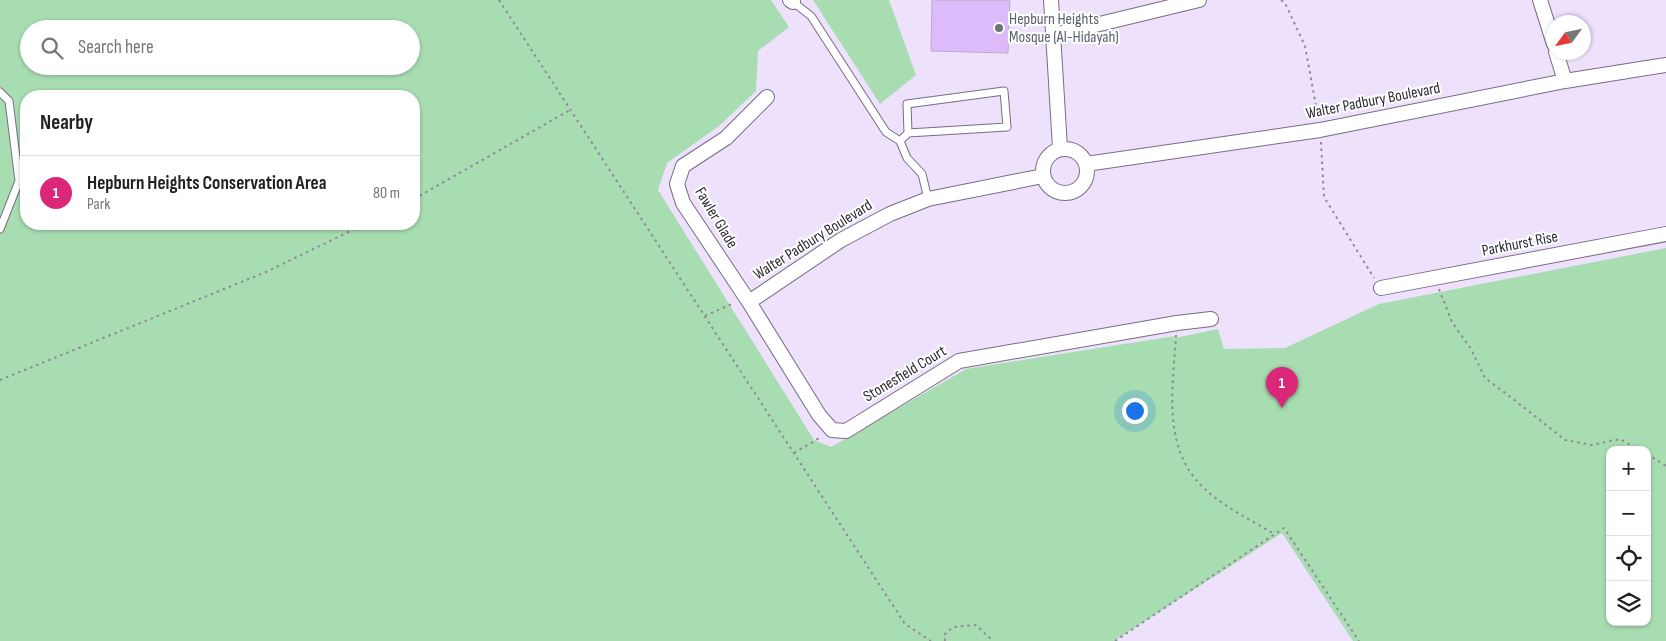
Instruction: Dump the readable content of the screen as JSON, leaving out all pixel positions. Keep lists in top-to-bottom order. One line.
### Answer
{"streets":{"street":["Walter Padbury Boulevard","Fawler Glade","Parkhurst Rise","Stonesfield Court"]},"crossings":[["Walter Padbury Boulevard","Fawler Glade"]],"places":["Hepburn Heights Mosque (Al-Hidayah)"],"north":"bottom left","page":{"search":"Search here","heading":"Nearby","list":[{"mark":"1","name":"Hepburn Heights Conservation Area","note":"Park","value":"80 m"}],"pins":"1","map_buttons":["+","−"]}}
